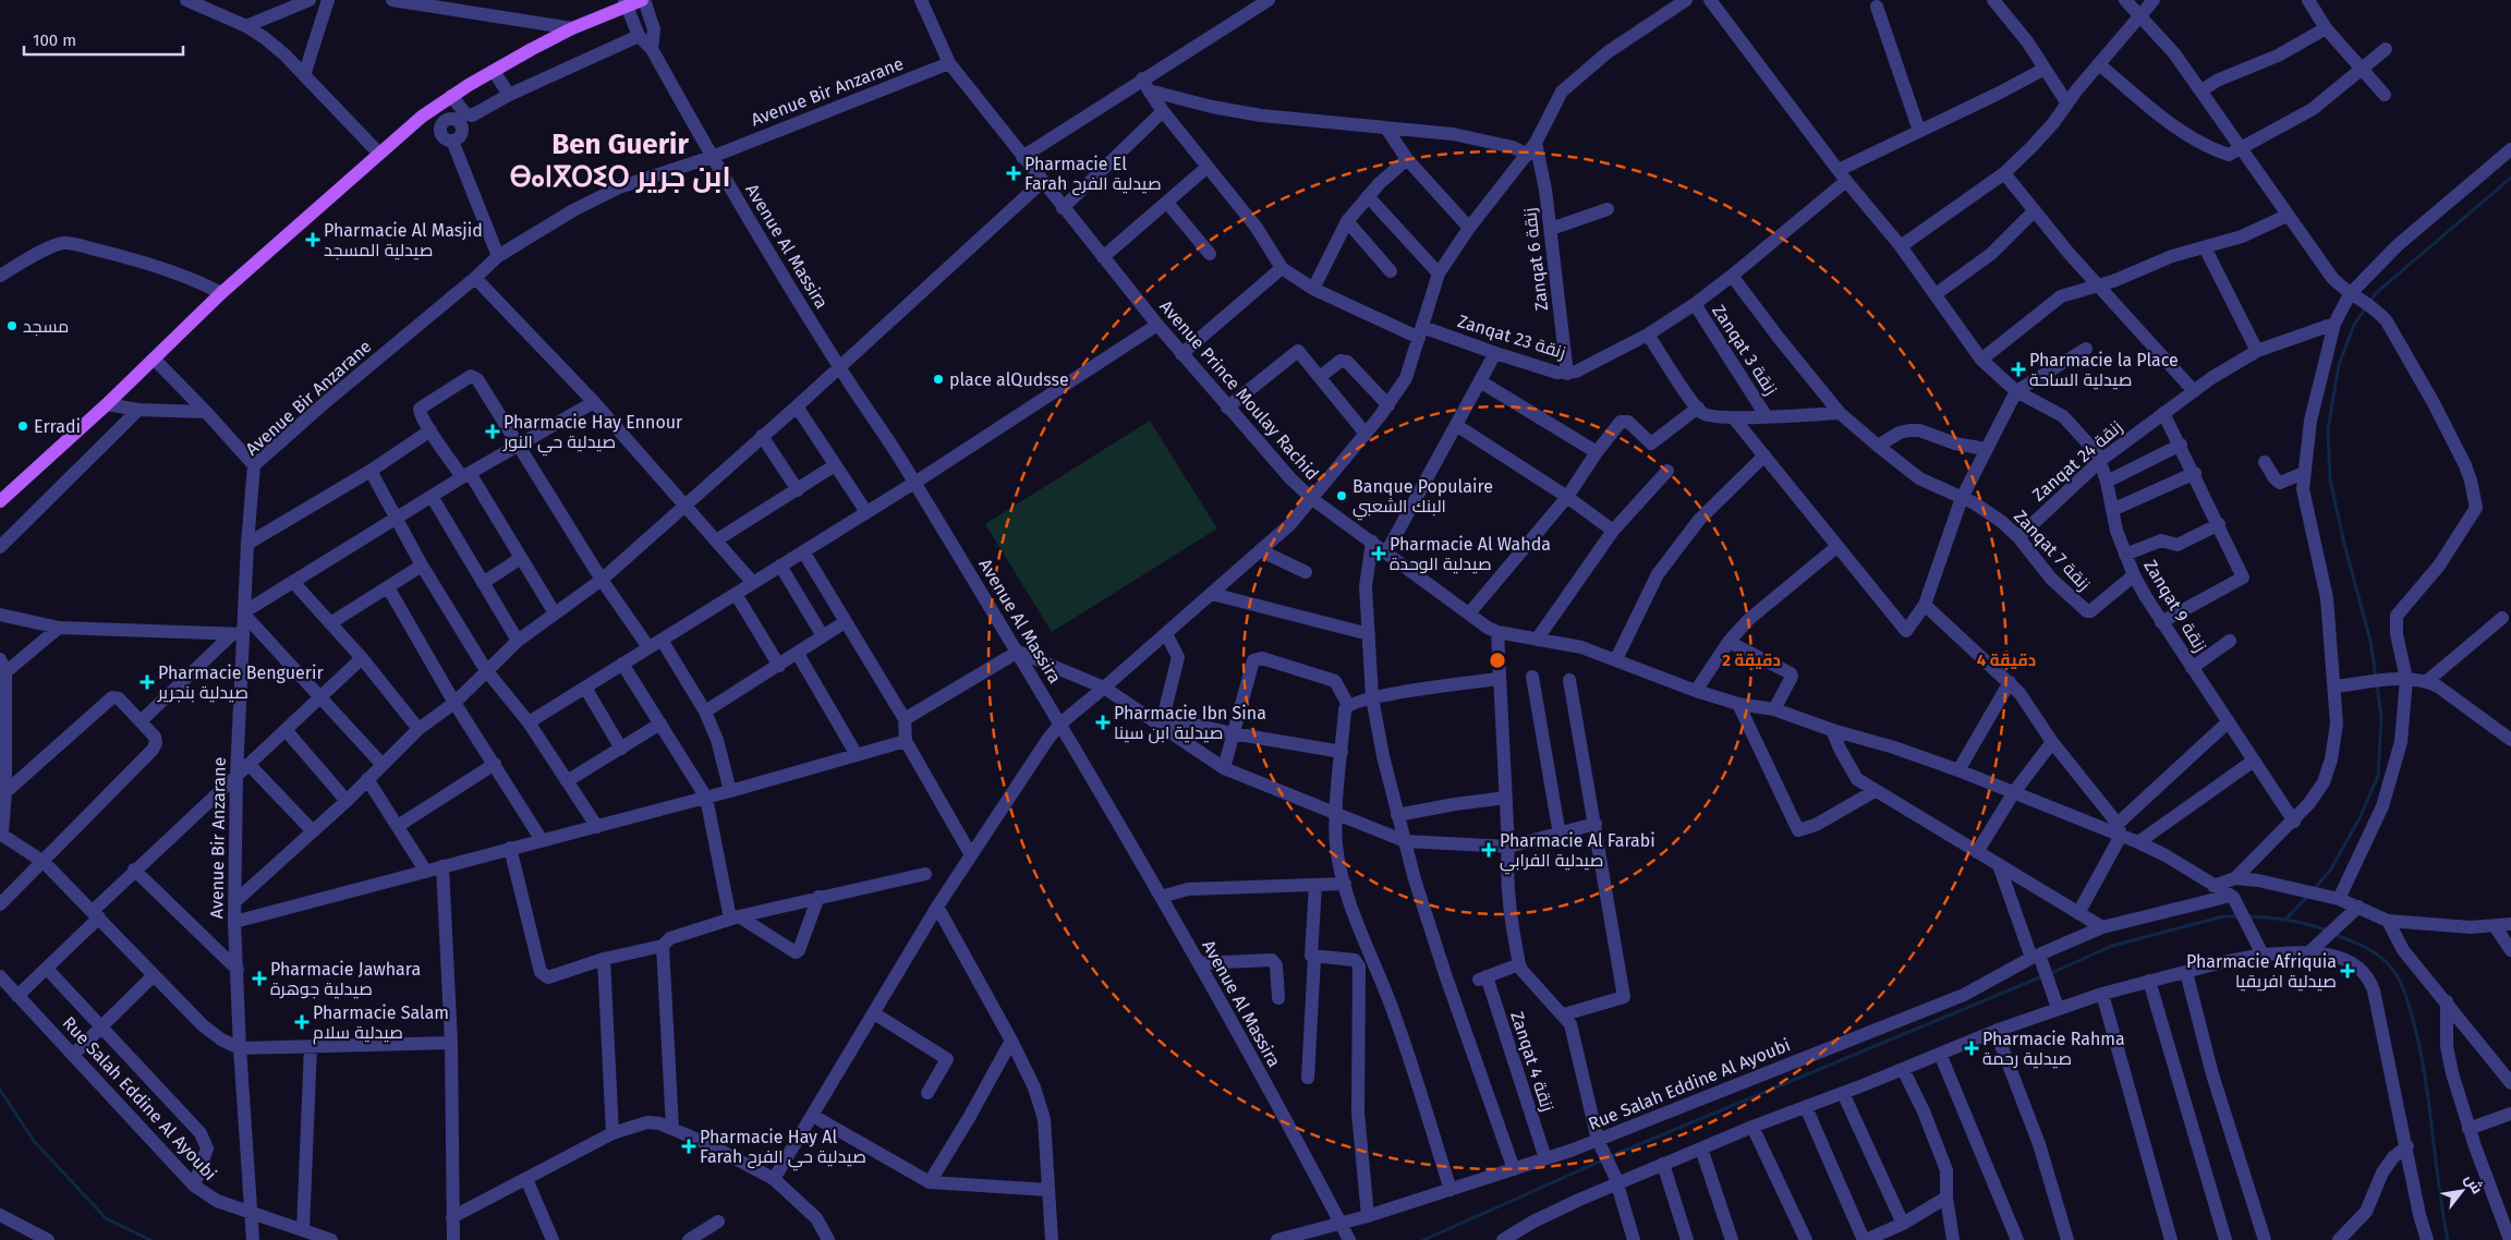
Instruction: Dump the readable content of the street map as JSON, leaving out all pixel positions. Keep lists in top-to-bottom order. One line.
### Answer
{"streets":{"street":["Avenue Bir Anzarane","Avenue Al Massira","Zanqat 6 زنقة","Zanqat 23 زنقة","Zanqat 3 زنقة","Avenue Prince Moulay Rachid","Zanqat 24 زنقة","Zanqat 7 زنقة","Zanqat 9 زنقة","Zanqat 4 زنقة","Rue Salah Eddine Al Ayoubi"]},"crossings":[["Avenue Bir Anzarane","Avenue Al Massira"],["Avenue Bir Anzarane","Avenue Prince Moulay Rachid"],["Avenue Bir Anzarane","Rue Salah Eddine Al Ayoubi"],["Avenue Al Massira","Rue Salah Eddine Al Ayoubi"],["Zanqat 6 زنقة","Zanqat 23 زنقة"],["Zanqat 23 زنقة","Zanqat 3 زنقة"],["Zanqat 23 زنقة","Zanqat 7 زنقة"],["Zanqat 23 زنقة","Zanqat 9 زنقة"],["Avenue Prince Moulay Rachid","Rue Salah Eddine Al Ayoubi"],["Zanqat 24 زنقة","Zanqat 7 زنقة"],["Zanqat 24 زنقة","Zanqat 9 زنقة"],["Zanqat 7 زنقة","Zanqat 9 زنقة"],["Zanqat 4 زنقة","Rue Salah Eddine Al Ayoubi"]],"districts":["Ben Guerir ⴱⴰⵏⴳⵔⵉⵔ ابن جرير"],"places":{"health":["Pharmacie El Farah صيدلية الفرح","Pharmacie Al Masjid صيدلية المسجد","Pharmacie la Place صيدلية الساحة","Pharmacie Hay Ennour صيدلية حي النور","Pharmacie Al Wahda صيدلية الوحدة","Pharmacie Benguerir صيدلية بنجرير","Pharmacie Ibn Sina صيدلية ابن سينا","Pharmacie Al Farabi صيدلية الفرابي","Pharmacie Afriquia صيدلية افريقيا","Pharmacie Jawhara صيدلية جوهرة","Pharmacie Salam صيدلية سلام","Pharmacie Rahma صيدلية رحمة","Pharmacie Hay Al Farah صيدلية حي الفرح"],"other":["مسجد","place alQudsse","Erradi","Banque Populaire البنك الشعبي"]},"scale_bar":"100 m","north":"top right","rings":["2 دقيقة","4 دقيقة"]}
